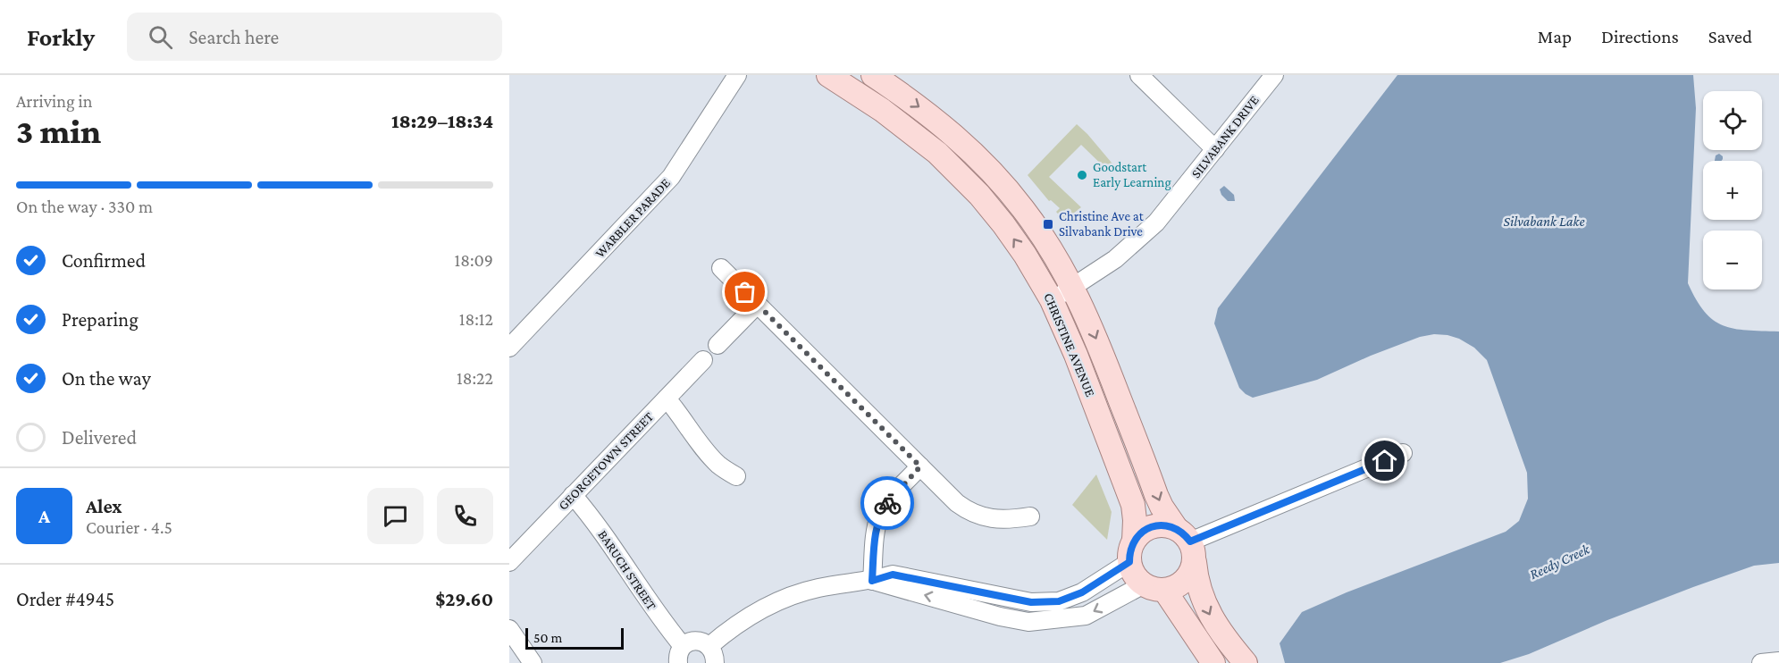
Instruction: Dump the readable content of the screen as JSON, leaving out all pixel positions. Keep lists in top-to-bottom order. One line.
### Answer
{"streets":{"main road":["CHRISTINE AVENUE"],"street":["SILVABANK DRIVE","WARBLER PARADE","GEORGETOWN STREET","BARUCH STREET"]},"crossings":[["SILVABANK DRIVE","CHRISTINE AVENUE"],["GEORGETOWN STREET","BARUCH STREET"]],"water":["Silvabank Lake","Reedy Creek"],"places":{"other":["Goodstart Early Learning"],"transit":["Christine Ave at Silvabank Drive"]},"scale_bar":"50 m","page":{"header":"Forkly","search":"Search here","nav":["Map","Directions","Saved"],"heading":["3 min","Arriving in","18:29–18:34"],"panel":["Alex","Courier · 4.5","Order #4945","$29.60"],"map_buttons":["+","−"],"bar":"On the way · 330 m","list":[["Confirmed","18:09"],["Preparing","18:12"],["On the way","18:22"],"Delivered"],"round":"A","scale":"50 m"}}
